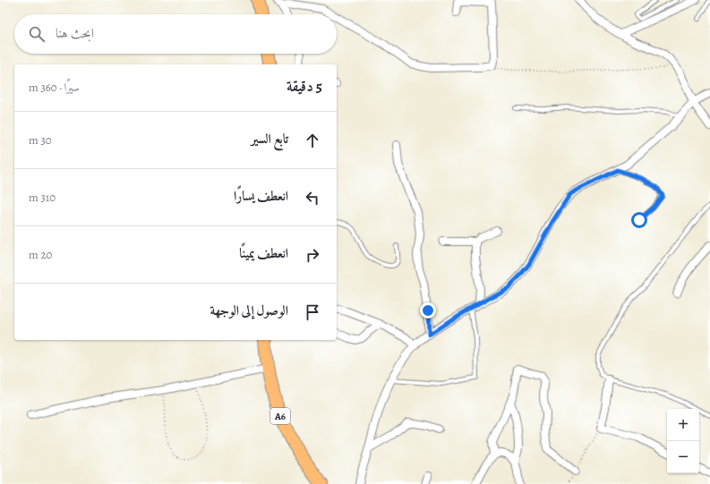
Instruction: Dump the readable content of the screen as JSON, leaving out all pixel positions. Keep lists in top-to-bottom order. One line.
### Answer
{"streets":{"highway":["A6"]},"page":{"search":"ابحث هنا","heading":["5 دقيقة","سيرًا · 360 m"],"list":[["تابع السير","30 m"],["انعطف يسارًا","310 m"],["انعطف يمينًا","20 m"],"الوصول إلى الوجهة"],"map_buttons":["+","−"]}}
